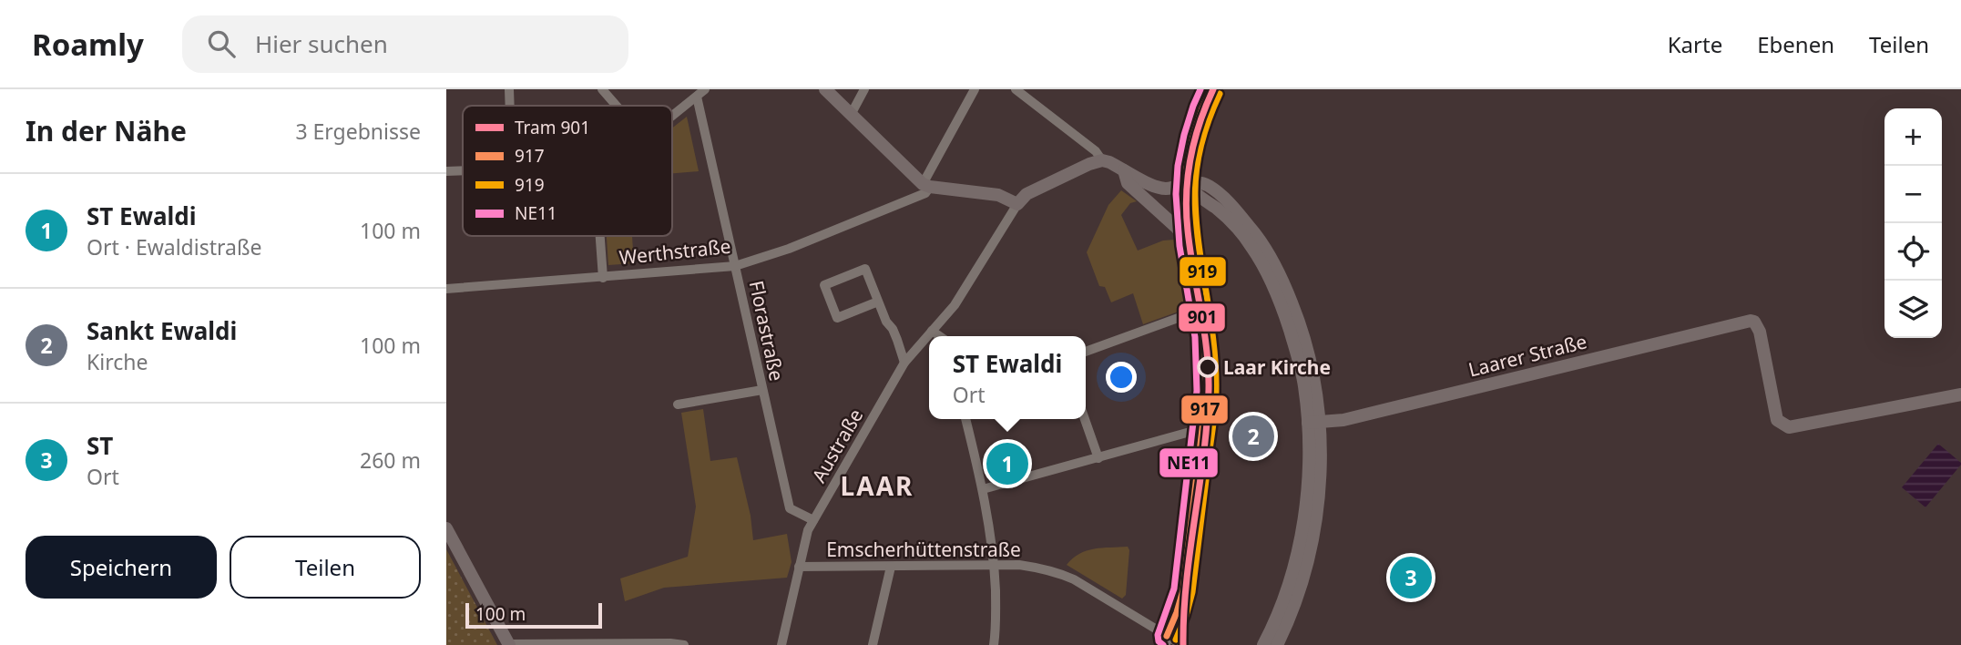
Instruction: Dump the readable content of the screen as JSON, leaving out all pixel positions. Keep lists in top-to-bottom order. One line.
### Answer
{"streets":{"street":["Werthstraße","Florastraße","Laarer Straße","Austraße","Emscherhüttenstraße"]},"crossings":[["Werthstraße","Florastraße"],["Florastraße","Austraße"],["Austraße","Emscherhüttenstraße"]],"districts":["LAAR"],"places":["Laar Kirche"],"lines":["tram line 901","transit line 917","transit line NE11","transit line 919"],"legend":["Tram 901","917","919","NE11"],"scale_bar":"100 m","page":{"header":"Roamly","search":"Hier suchen","nav":["Karte","Ebenen","Teilen"],"heading":["In der Nähe","3 Ergebnisse"],"map_buttons":["+","−"],"list":[{"mark":"1","name":"ST Ewaldi","note":"Ort · Ewaldistraße","value":"100 m"},{"mark":"2","name":"Sankt Ewaldi","note":"Kirche","value":"100 m"},{"mark":"3","name":"ST","note":"Ort","value":"260 m"}],"popup":["ST Ewaldi","Ort"],"pins":["2","1","3"],"buttons":["Speichern","Teilen"],"scale":"100 m"}}
